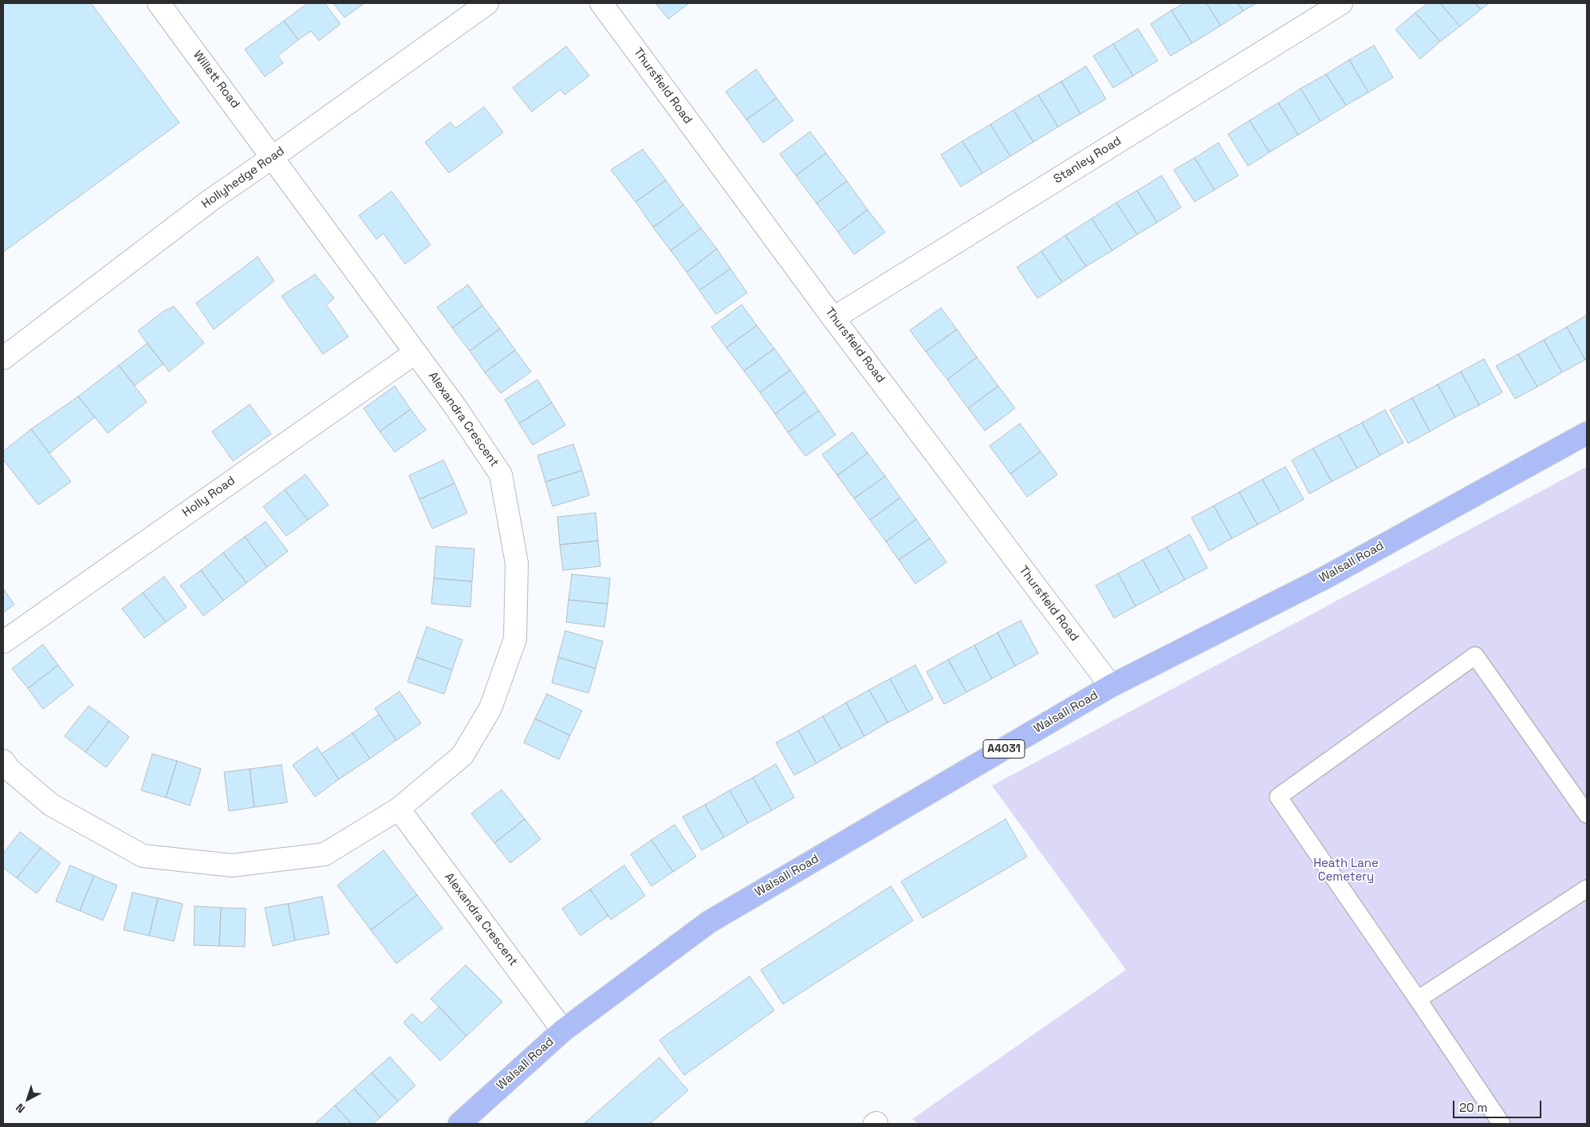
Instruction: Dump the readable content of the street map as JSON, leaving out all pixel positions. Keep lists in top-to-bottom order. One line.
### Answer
{"streets":{"main road":["Walsall Road","A4031"],"street":["Willett Road","Thursfield Road","Stanley Road","Hollyhedge Road","Alexandra Crescent","Holly Road"]},"crossings":[["Willett Road","Hollyhedge Road"],["Willett Road","Alexandra Crescent"],["Thursfield Road","Stanley Road"],["Thursfield Road","Walsall Road"],["Hollyhedge Road","Alexandra Crescent"],["Alexandra Crescent","Holly Road"],["Alexandra Crescent","Walsall Road"]],"parks":["Heath Lane Cemetery"],"scale_bar":"20 m","north":"bottom left"}
